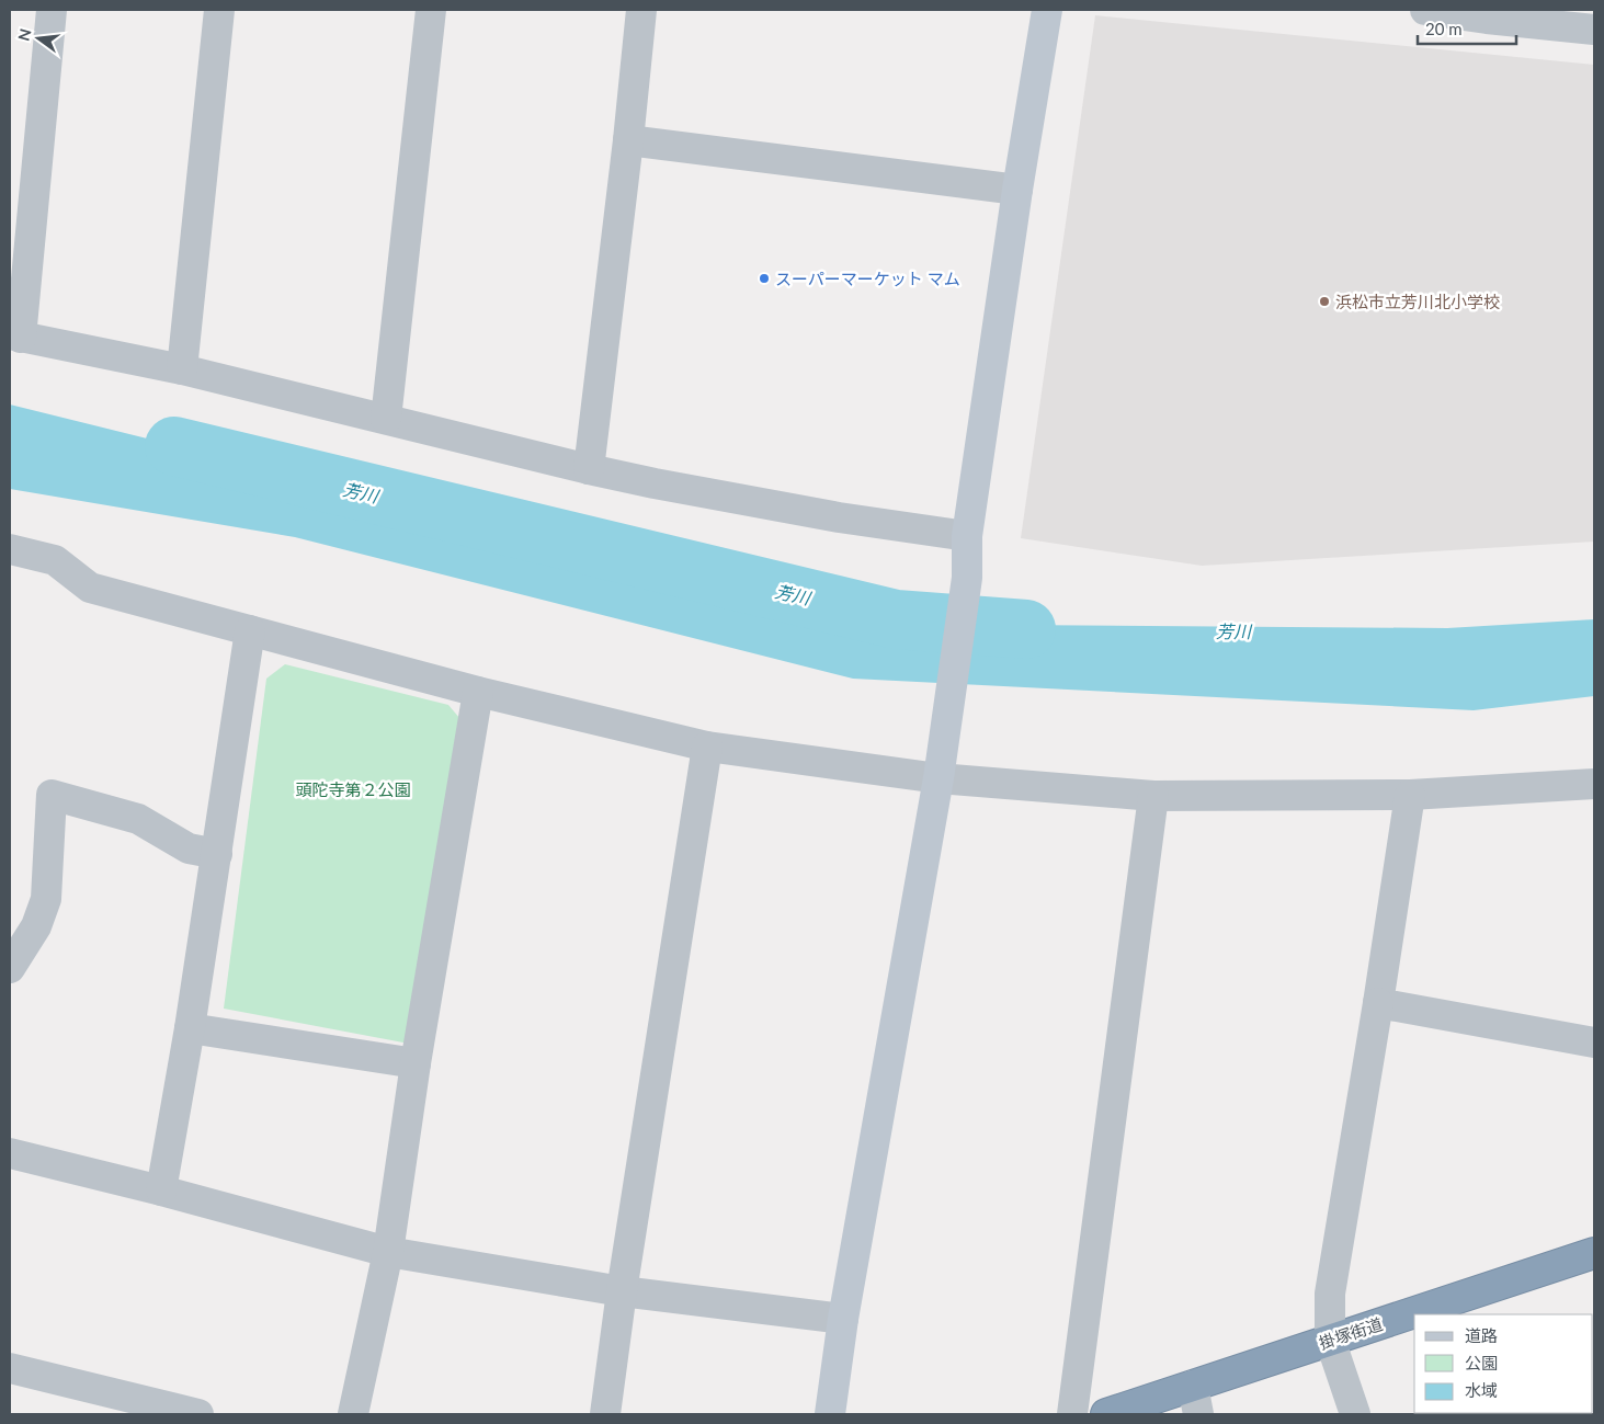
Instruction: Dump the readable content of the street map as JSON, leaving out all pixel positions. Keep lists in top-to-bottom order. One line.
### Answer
{"streets":{"highway":["掛塚街道"]},"water":["芳川"],"parks":["頭陀寺第２公園"],"places":["スーパーマーケット マム","浜松市立芳川北小学校"],"legend":["道路","公園","水域"],"scale_bar":"20 m","north":"left"}
